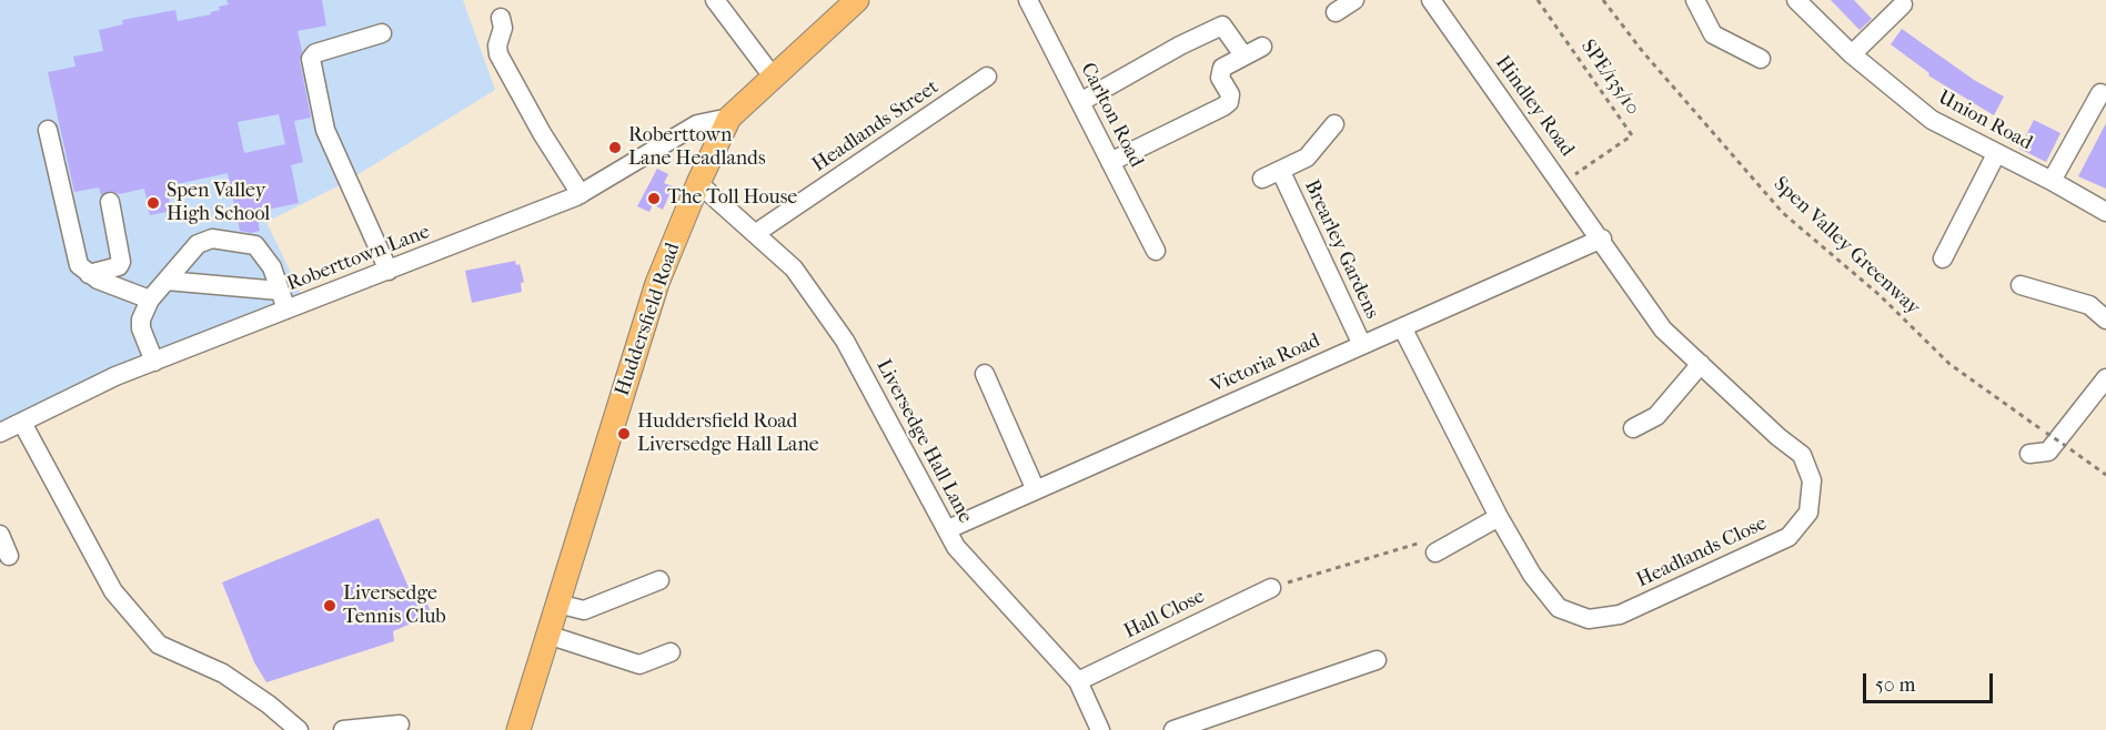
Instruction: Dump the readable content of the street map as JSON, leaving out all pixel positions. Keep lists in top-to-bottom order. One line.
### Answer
{"streets":{"main road":["Huddersfield Road"],"street":["Hindley Road","Carlton Road","Union Road","Headlands Street","Brearley Gardens","Roberttown Lane","Victoria Road","Liversedge Hall Lane","Headlands Close","Hall Close"],"path":["SPE/135/10","Spen Valley Greenway"]},"crossings":[["SPE/135/10","Hindley Road"],["Hindley Road","Victoria Road"],["Hindley Road","Headlands Close"],["Headlands Street","Liversedge Hall Lane"],["Brearley Gardens","Victoria Road"],["Roberttown Lane","Huddersfield Road"],["Huddersfield Road","Liversedge Hall Lane"],["Victoria Road","Liversedge Hall Lane"],["Victoria Road","Headlands Close"],["Liversedge Hall Lane","Hall Close"]],"places":["Roberttown Lane Headlands","The Toll House","Spen Valley High School","Huddersfield Road Liversedge Hall Lane","Liversedge Tennis Club"],"scale_bar":"50 m"}
